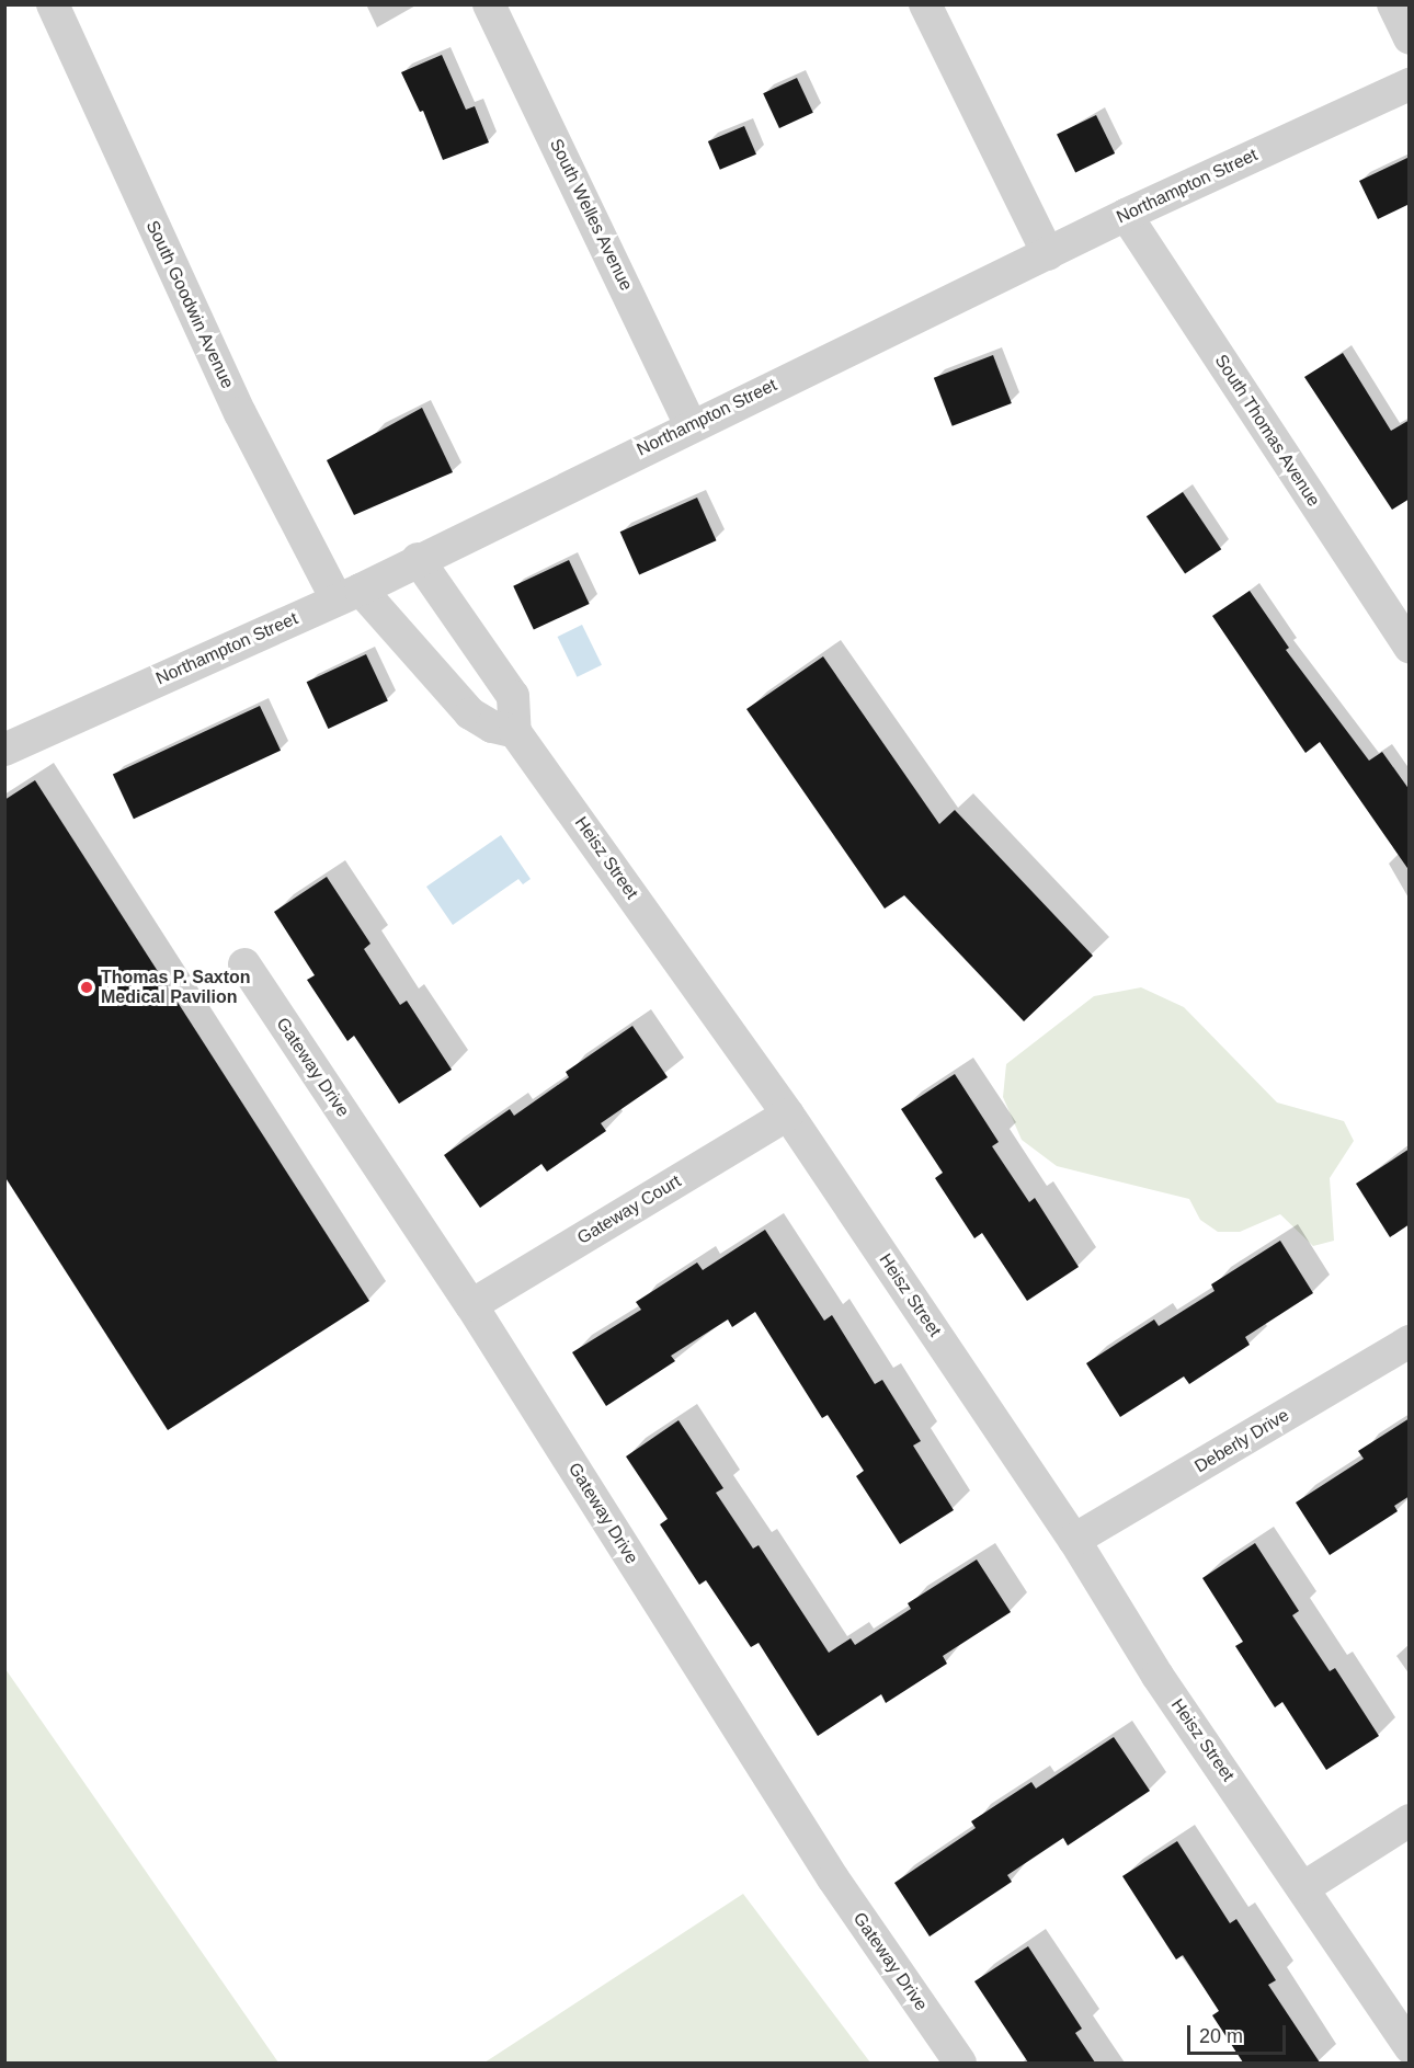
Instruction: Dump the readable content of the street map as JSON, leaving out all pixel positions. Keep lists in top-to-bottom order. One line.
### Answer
{"streets":{"street":["Northampton Street","South Welles Avenue","South Goodwin Avenue","South Thomas Avenue","Heisz Street","Gateway Drive","Gateway Court","Deberly Drive"]},"crossings":[["Northampton Street","South Welles Avenue"],["Northampton Street","South Goodwin Avenue"],["Northampton Street","South Thomas Avenue"],["Heisz Street","Gateway Court"],["Heisz Street","Deberly Drive"],["Gateway Drive","Gateway Court"]],"places":["Thomas P. Saxton Medical Pavilion"],"scale_bar":"20 m"}
